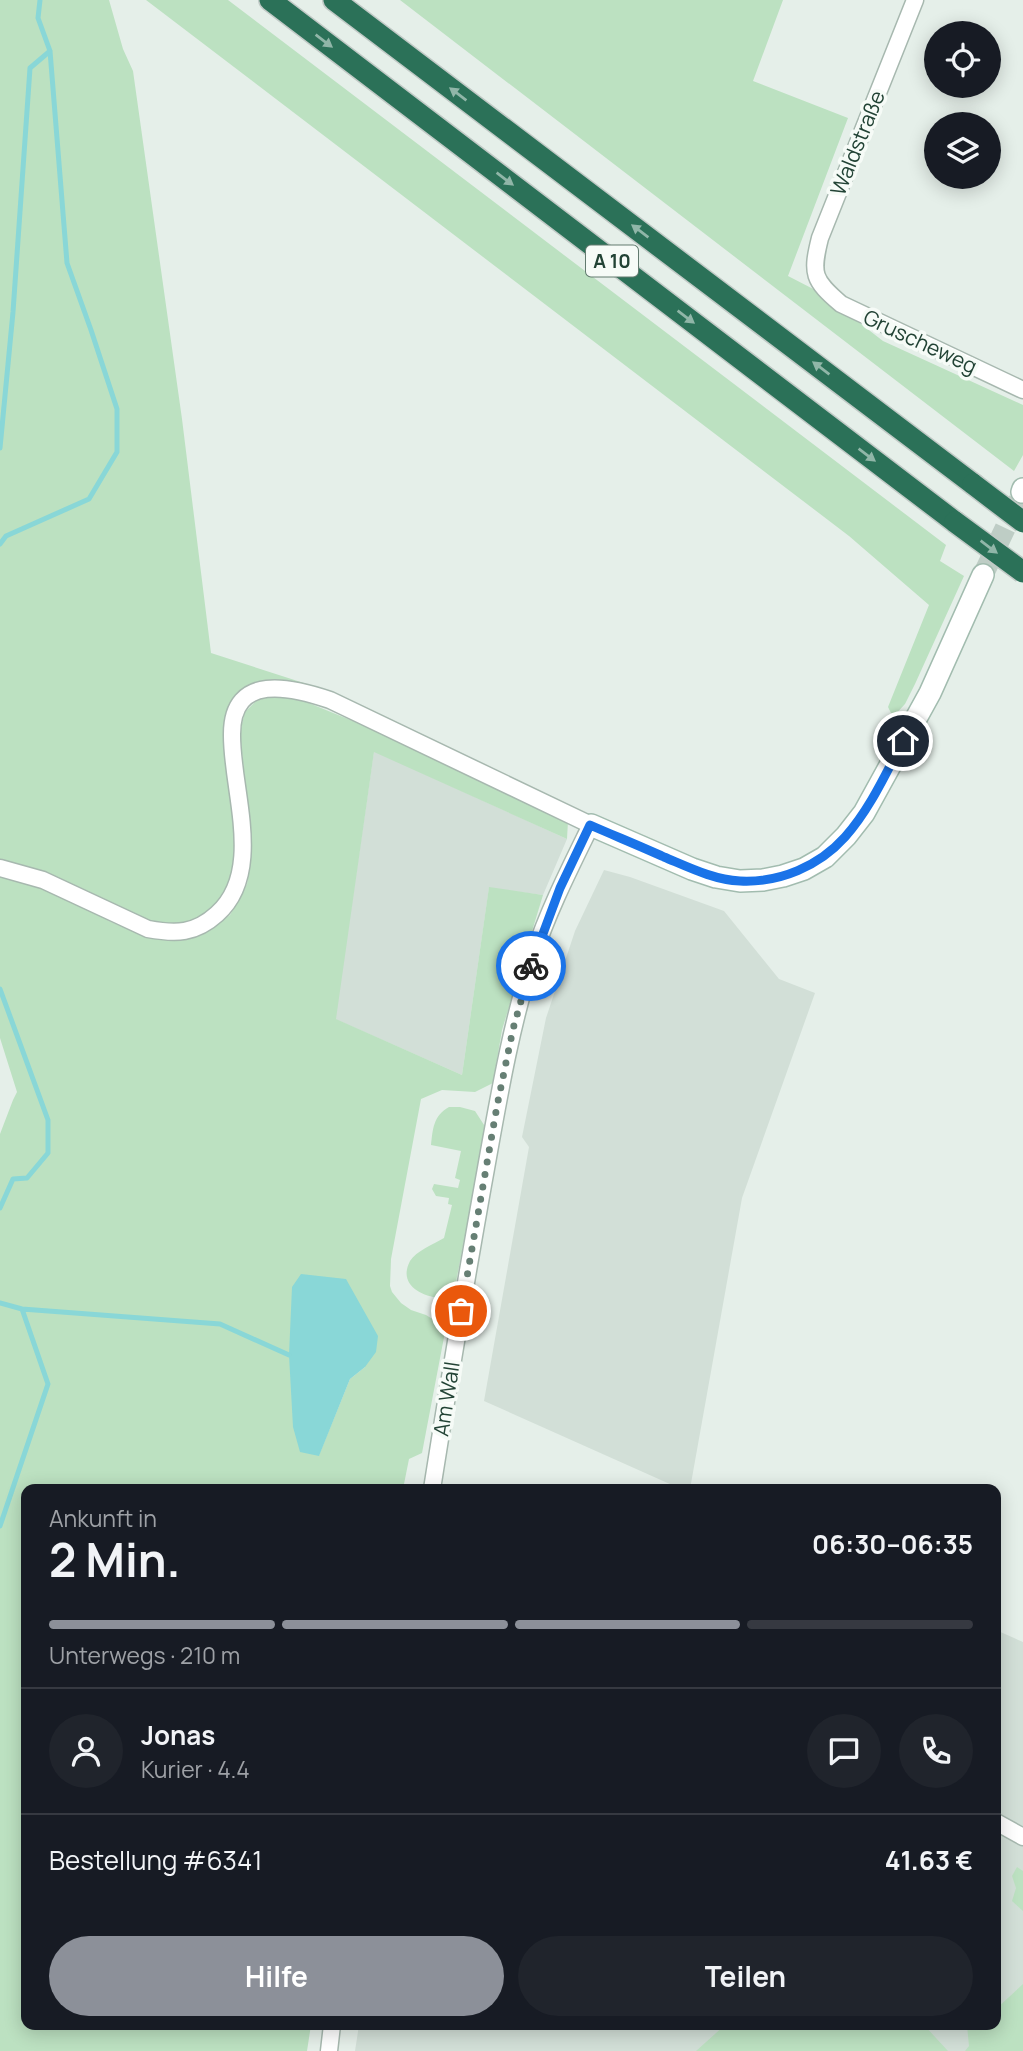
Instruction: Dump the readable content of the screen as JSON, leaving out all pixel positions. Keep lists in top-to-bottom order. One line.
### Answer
{"streets":{"highway":["A 10"],"street":["Waldstraße","Gruscheweg","Am Wall"]},"crossings":[["Waldstraße","Gruscheweg"]],"page":{"heading":["2 Min.","Ankunft in","06:30–06:35"],"panel":["Jonas","Kurier · 4.4","Bestellung #6341","41.63 €"],"bar":"Unterwegs · 210 m","buttons":["Hilfe","Teilen"]}}
